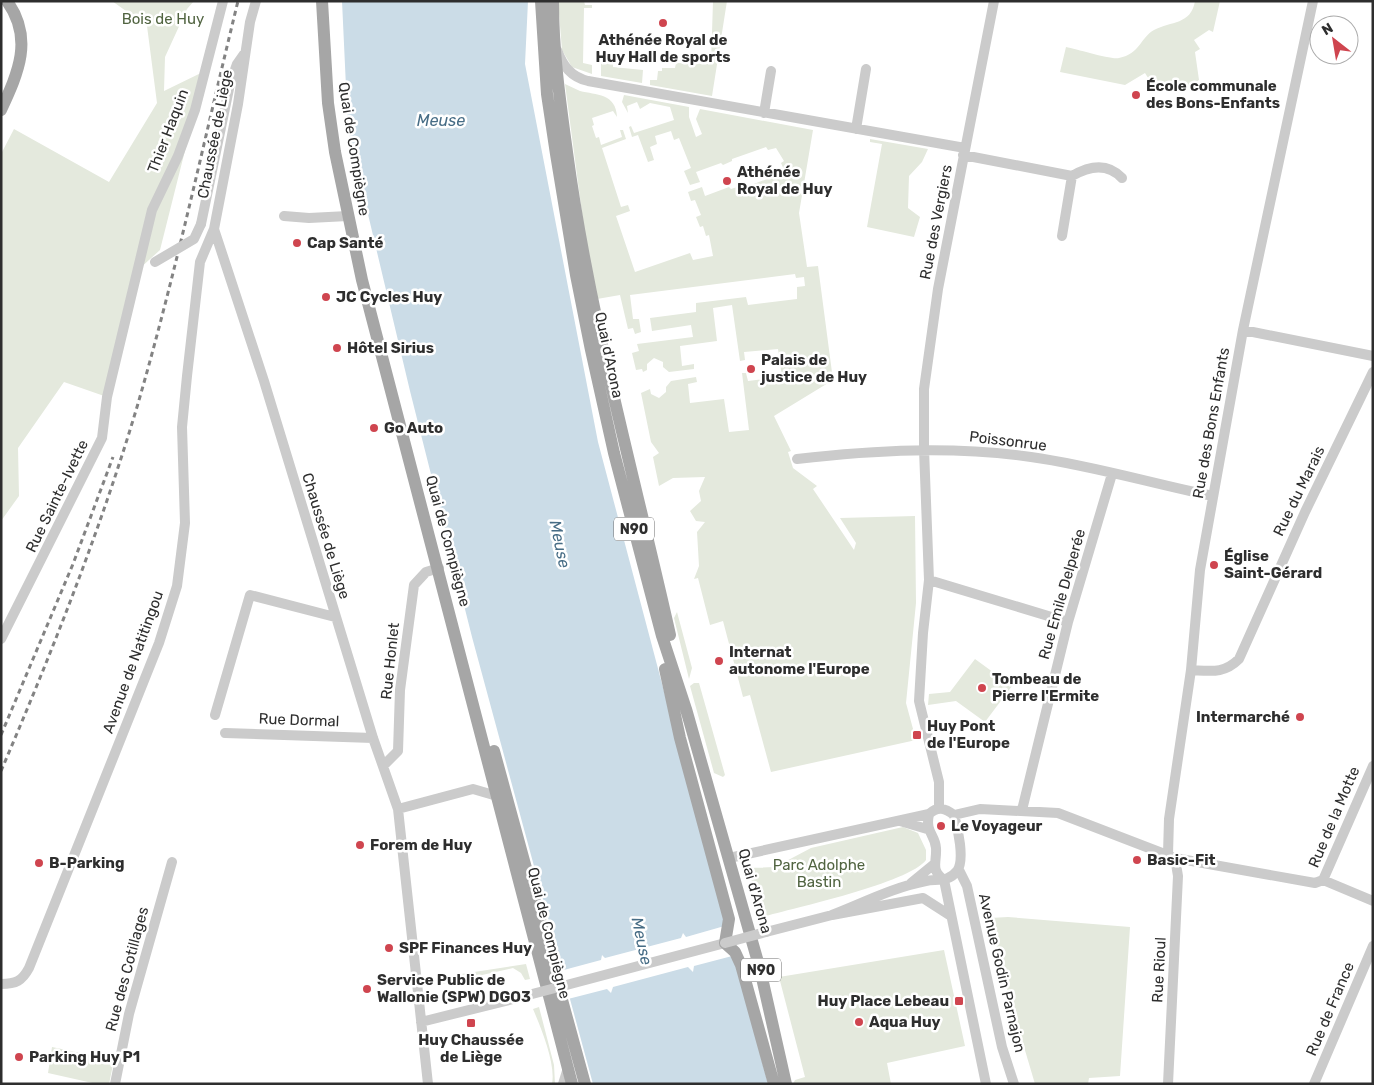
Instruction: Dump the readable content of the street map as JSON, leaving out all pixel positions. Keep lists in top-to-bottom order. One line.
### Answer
{"streets":{"main road":["Quai de Compiègne","Quai d'Arona","N90"],"street":["Thier Haquin","Chaussée de Liège","Rue des Vergiers","Rue des Bons Enfants","Poissonrue","Rue du Marais","Rue Sainte-Ivette","Rue Emile Delperée","Rue Honlet","Avenue de Natitingou","Rue Dormal","Rue de la Motte","Rue des Cotillages","Rue Rioul","Avenue Godin Parnajon","Rue de France"]},"crossings":[["Thier Haquin","Rue Sainte-Ivette"],["Chaussée de Liège","Rue Honlet"],["Chaussée de Liège","Avenue de Natitingou"],["Chaussée de Liège","Rue Dormal"],["Quai de Compiègne","Rue Honlet"],["Rue des Vergiers","Poissonrue"],["Rue des Bons Enfants","Poissonrue"],["Rue des Bons Enfants","Rue du Marais"],["Rue des Bons Enfants","Rue Rioul"],["Poissonrue","Rue Emile Delperée"]],"water":["Meuse"],"parks":["Bois de Huy","Parc Adolphe Bastin"],"places":{"other":["Athénée Royal de Huy Hall de sports","École communale des Bons-Enfants","Athénée Royal de Huy","Cap Santé","JC Cycles Huy","Hôtel Sirius","Palais de justice de Huy","Go Auto","Église Saint-Gérard","Internat autonome l'Europe","Tombeau de Pierre l'Ermite","Intermarché","Le Voyageur","Forem de Huy","Basic-Fit","B-Parking","SPF Finances Huy","Service Public de Wallonie (SPW) DGO3","Aqua Huy","Parking Huy P1"],"transit":["Huy Pont de l'Europe","Huy Place Lebeau","Huy Chaussée de Liège"]},"north":"top left"}
